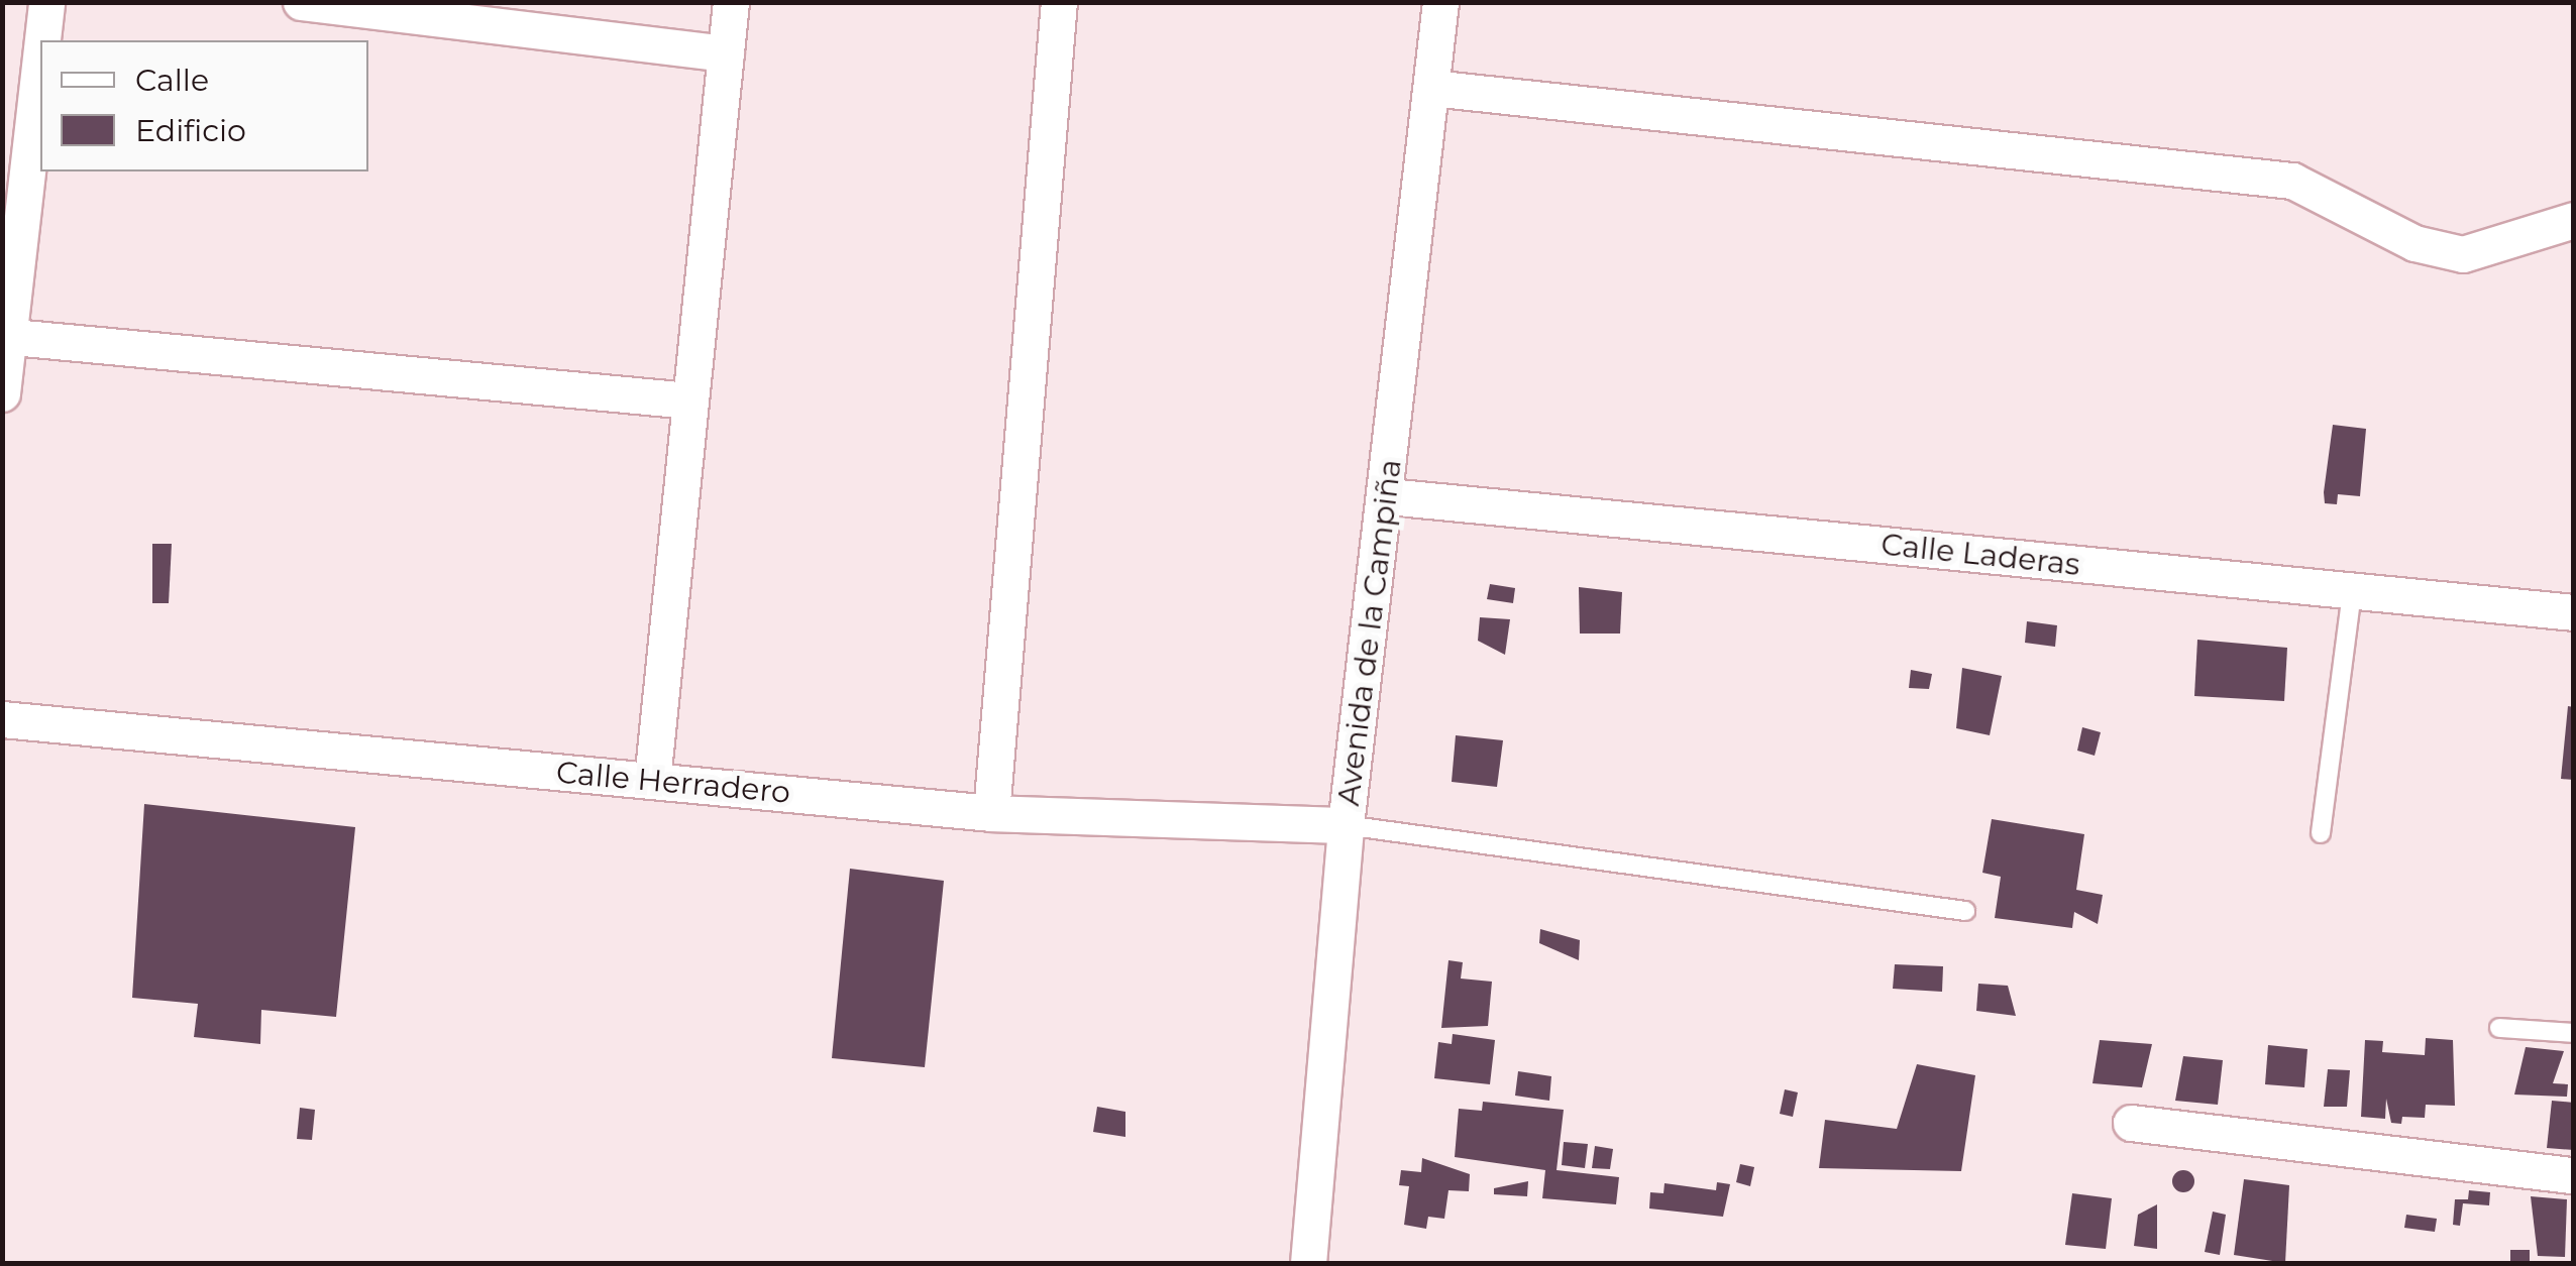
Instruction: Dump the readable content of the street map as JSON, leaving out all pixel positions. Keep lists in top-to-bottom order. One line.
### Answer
{"streets":{"street":["Calle Laderas","Avenida de la Campiña","Calle Herradero"]},"crossings":[["Calle Laderas","Avenida de la Campiña"],["Avenida de la Campiña","Calle Herradero"]],"legend":["Calle","Edificio"]}
